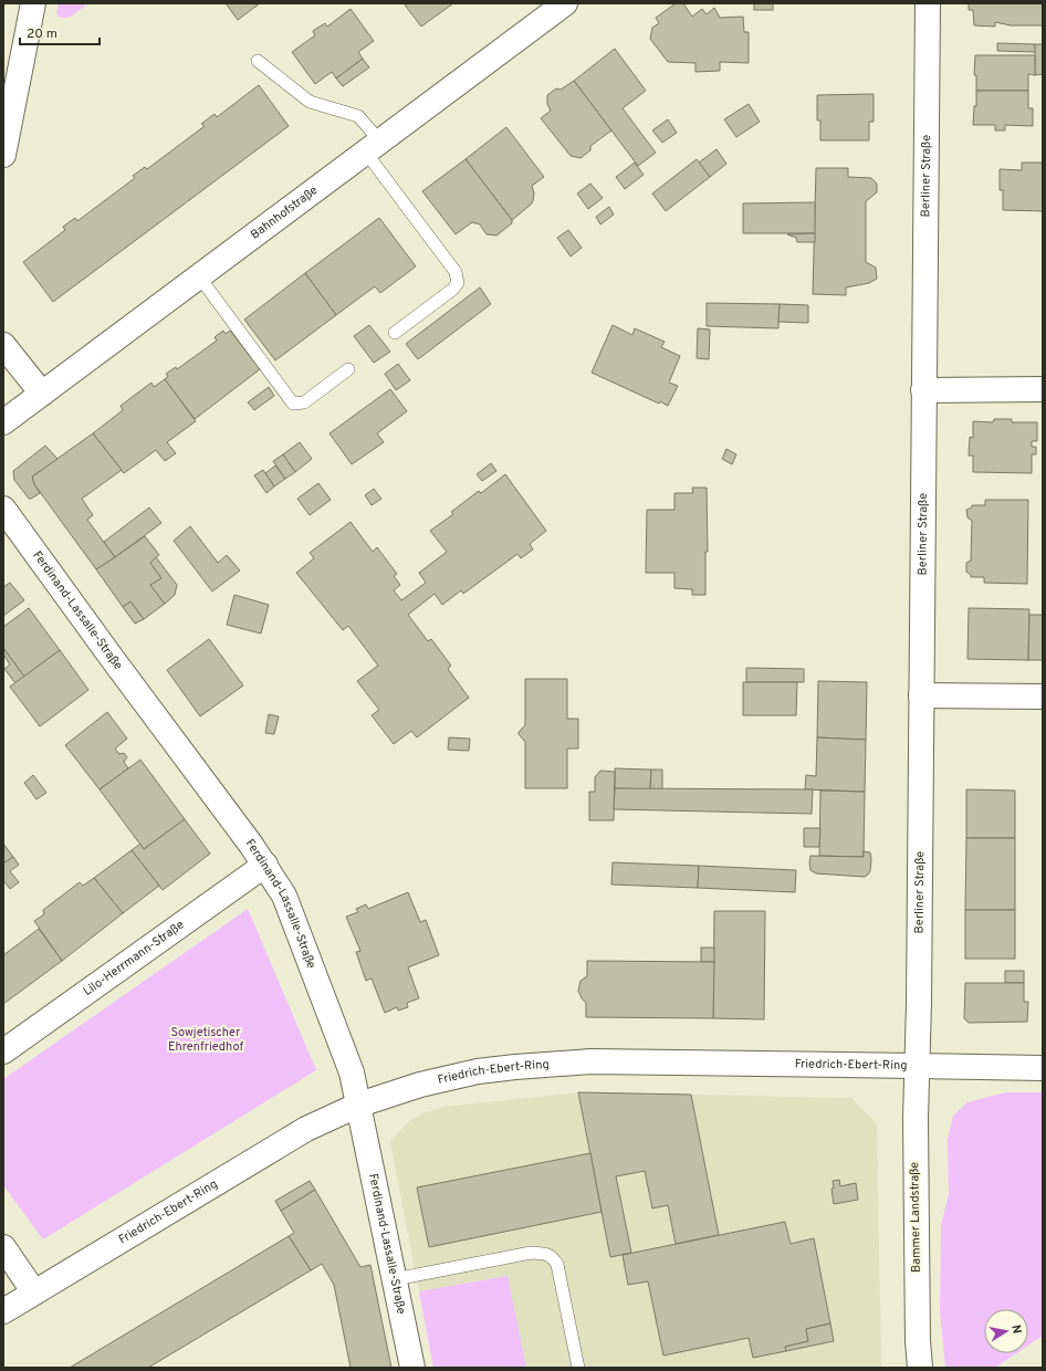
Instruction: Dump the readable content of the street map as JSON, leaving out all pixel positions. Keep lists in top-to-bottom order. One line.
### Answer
{"streets":{"street":["Berliner Straße","Bahnhofstraße","Ferdinand-Lassalle-Straße","Lilo-Herrmann-Straße","Friedrich-Ebert-Ring","Bammer Landstraße"]},"crossings":[["Berliner Straße","Friedrich-Ebert-Ring"],["Berliner Straße","Bammer Landstraße"],["Ferdinand-Lassalle-Straße","Lilo-Herrmann-Straße"],["Ferdinand-Lassalle-Straße","Friedrich-Ebert-Ring"],["Friedrich-Ebert-Ring","Bammer Landstraße"]],"parks":["Sowjetischer Ehrenfriedhof"],"scale_bar":"20 m","north":"right"}
